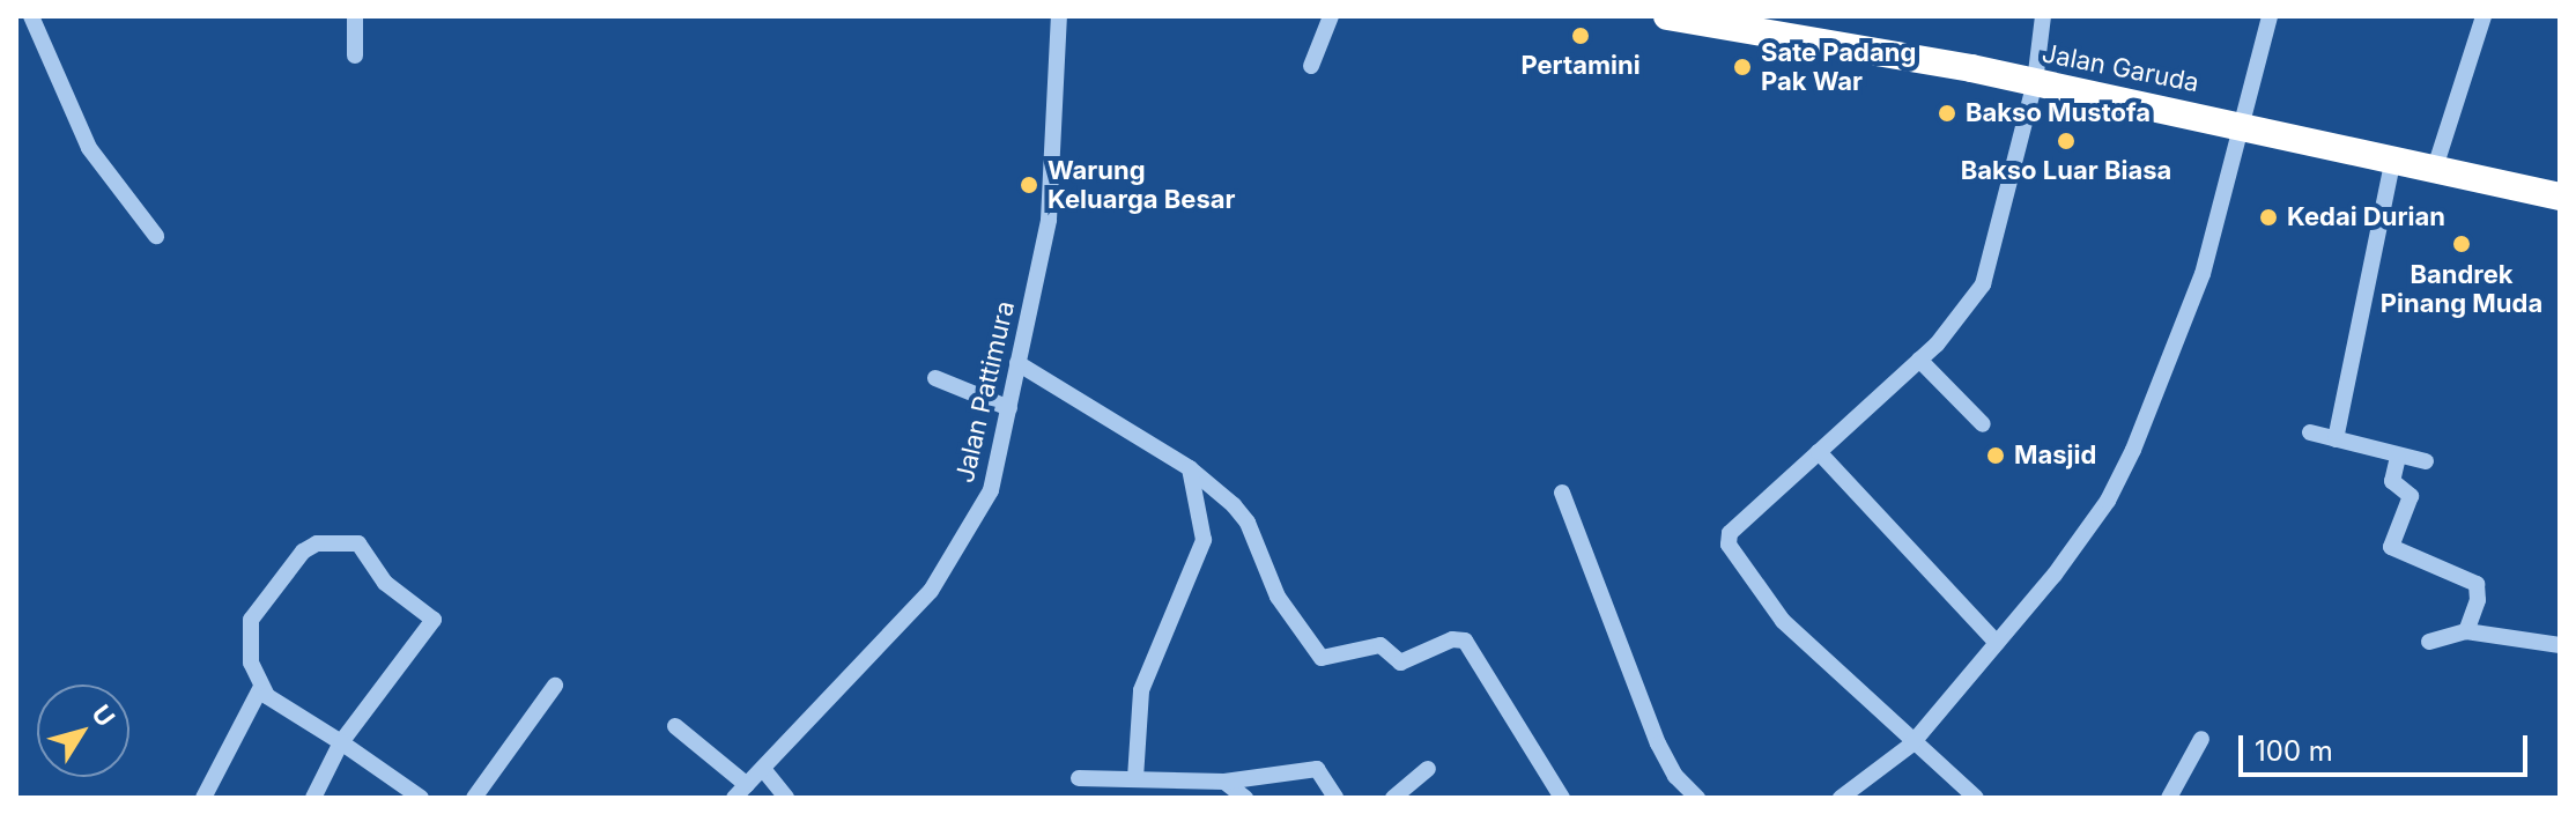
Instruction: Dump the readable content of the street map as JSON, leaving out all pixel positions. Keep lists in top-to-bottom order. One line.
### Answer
{"streets":{"highway":["Jalan Garuda"],"street":["Jalan Pattimura"]},"places":["Pertamini","Sate Padang Pak War","Bakso Mustofa","Bakso Luar Biasa","Warung Keluarga Besar","Kedai Durian","Bandrek Pinang Muda","Masjid"],"scale_bar":"100 m","north":"top right"}
